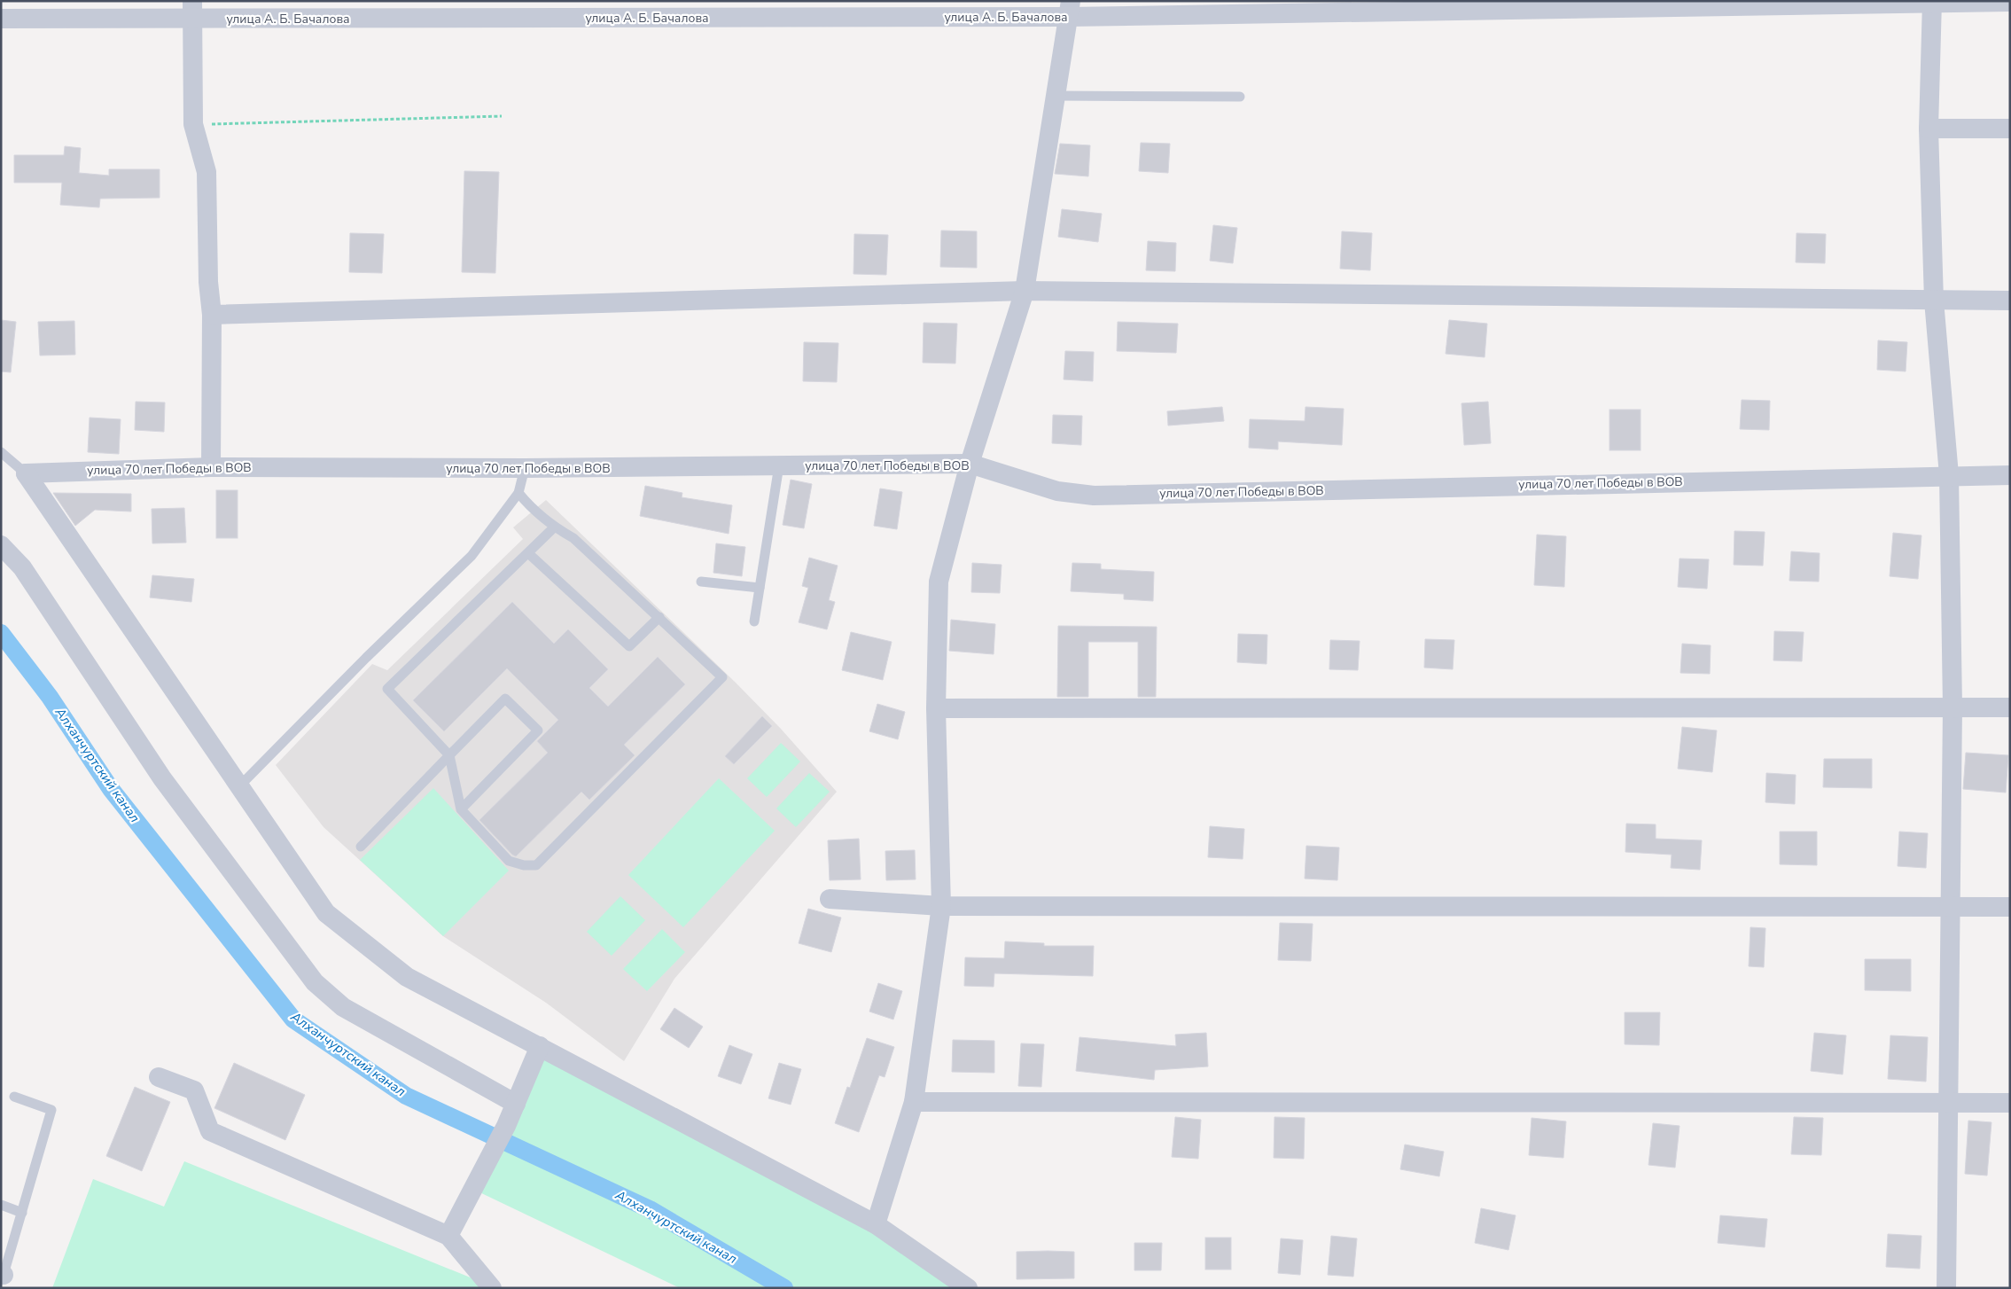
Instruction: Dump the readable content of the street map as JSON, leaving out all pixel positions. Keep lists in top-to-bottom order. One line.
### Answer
{"streets":{"street":["улица А. Б. Бачалова","улица 70 лет Победы в ВОВ"]},"water":["Алханчуртский канал"]}
